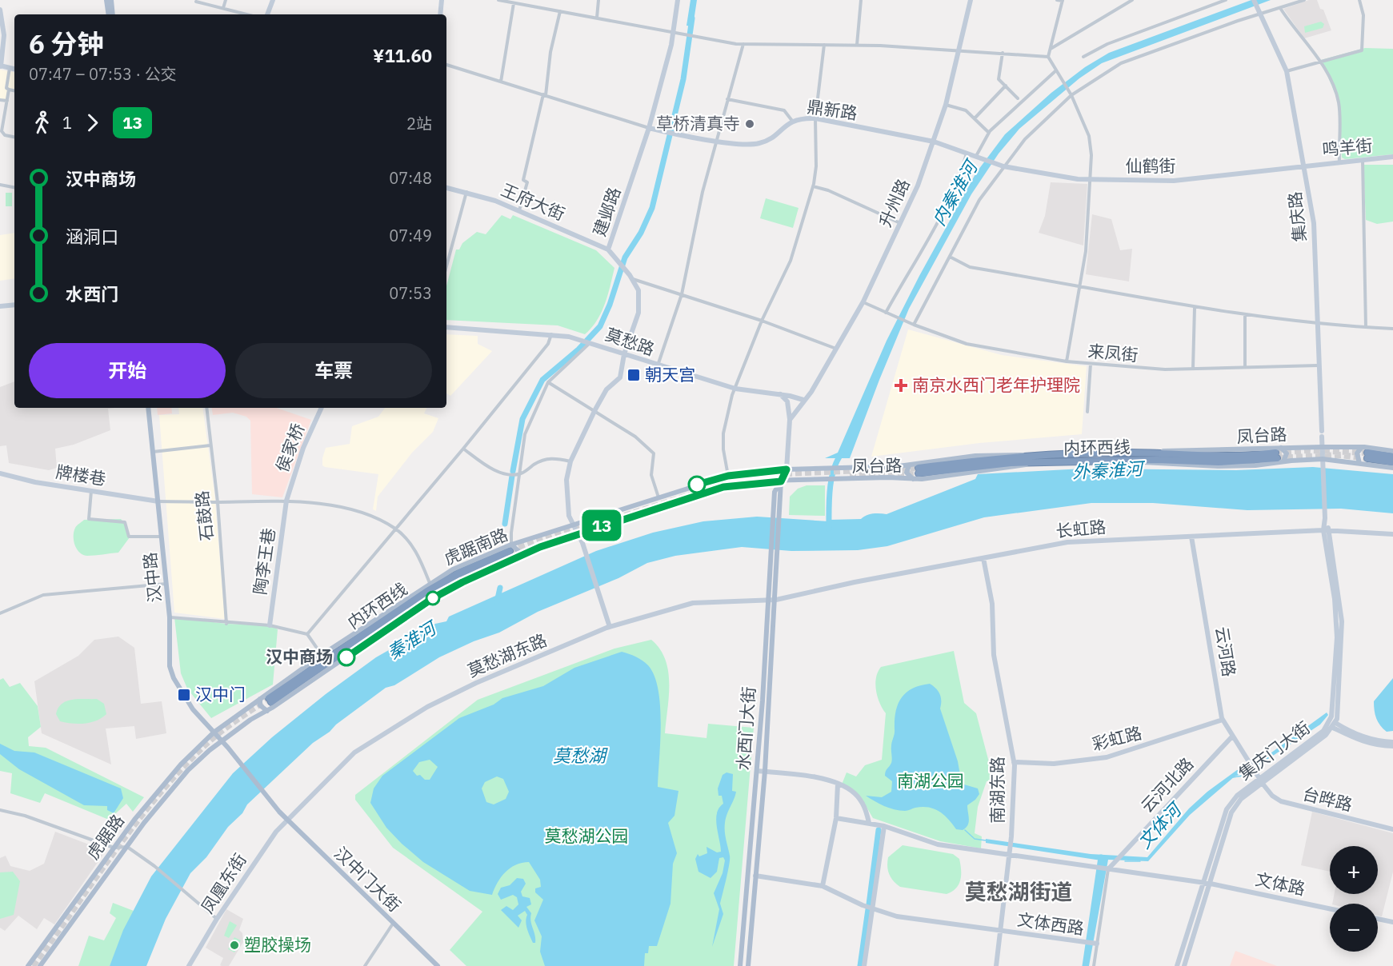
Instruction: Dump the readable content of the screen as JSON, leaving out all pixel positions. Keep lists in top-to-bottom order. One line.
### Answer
{"streets":{"highway":["内环西线"],"main road":["凤台路","虎踞南路","汉中路","水西门大街","虎踞路","汉中门大街"],"street":["鼎新路","鸣羊街","仙鹤街","王府大街","升州路","建邺路","集庆路","莫愁路","来凤街","侯家桥","牌楼巷","石鼓路","长虹路","陶李王巷","云河路","莫愁湖东路","彩虹路","集庆门大街","云河北路","南湖东路","台晔路","凤凰东街","文体路","文体西路"]},"crossings":[["鼎新路","升州路"],["鼎新路","建邺路"],["鸣羊街","仙鹤街"],["鸣羊街","集庆路"],["仙鹤街","集庆路"],["王府大街","建邺路"],["升州路","莫愁路"],["建邺路","莫愁路"],["建邺路","虎踞南路"],["建邺路","莫愁湖东路"],["集庆路","来凤街"],["集庆路","凤台路"],["集庆路","集庆门大街"],["凤台路","内环西线"],["凤台路","虎踞南路"],["凤台路","水西门大街"],["凤台路","集庆门大街"],["侯家桥","陶李王巷"],["内环西线","虎踞南路"],["牌楼巷","汉中路"],["长虹路","云河路"],["长虹路","莫愁湖东路"],["长虹路","水西门大街"],["长虹路","集庆门大街"],["长虹路","南湖东路"],["虎踞南路","汉中路"],["虎踞南路","水西门大街"],["虎踞南路","虎踞路"],["虎踞南路","汉中门大街"],["汉中路","虎踞路"],["云河路","彩虹路"],["云河路","云河北路"],["云河路","台晔路"],["莫愁湖东路","水西门大街"],["莫愁湖东路","汉中门大街"],["莫愁湖东路","凤凰东街"],["水西门大街","文体西路"],["彩虹路","南湖东路"],["集庆门大街","台晔路"],["集庆门大街","文体路"],["云河北路","文体路"],["南湖东路","文体路"],["南湖东路","文体西路"],["虎踞路","汉中门大街"],["汉中门大街","凤凰东街"]],"districts":["莫愁湖街道"],"water":["内秦淮河","外秦淮河","秦淮河","莫愁湖","文体河"],"parks":["南湖公园","莫愁湖公园"],"places":{"other":["草桥清真寺","汉中商场","塑胶操场"],"transit":["朝天宫","汉中门"],"health":["南京水西门老年护理院"]},"lines":["bus line 13"],"page":{"on_map":"13","heading":["6 分钟","07:47 – 07:53 · 公交","¥11.60"],"legs":["1","13","2站"],"list":[{"name":"汉中商场","value":"07:48"},{"name":"涵洞口","value":"07:49"},{"name":"水西门","value":"07:53"}],"buttons":["开始","车票"],"map_buttons":["+","−"]}}
